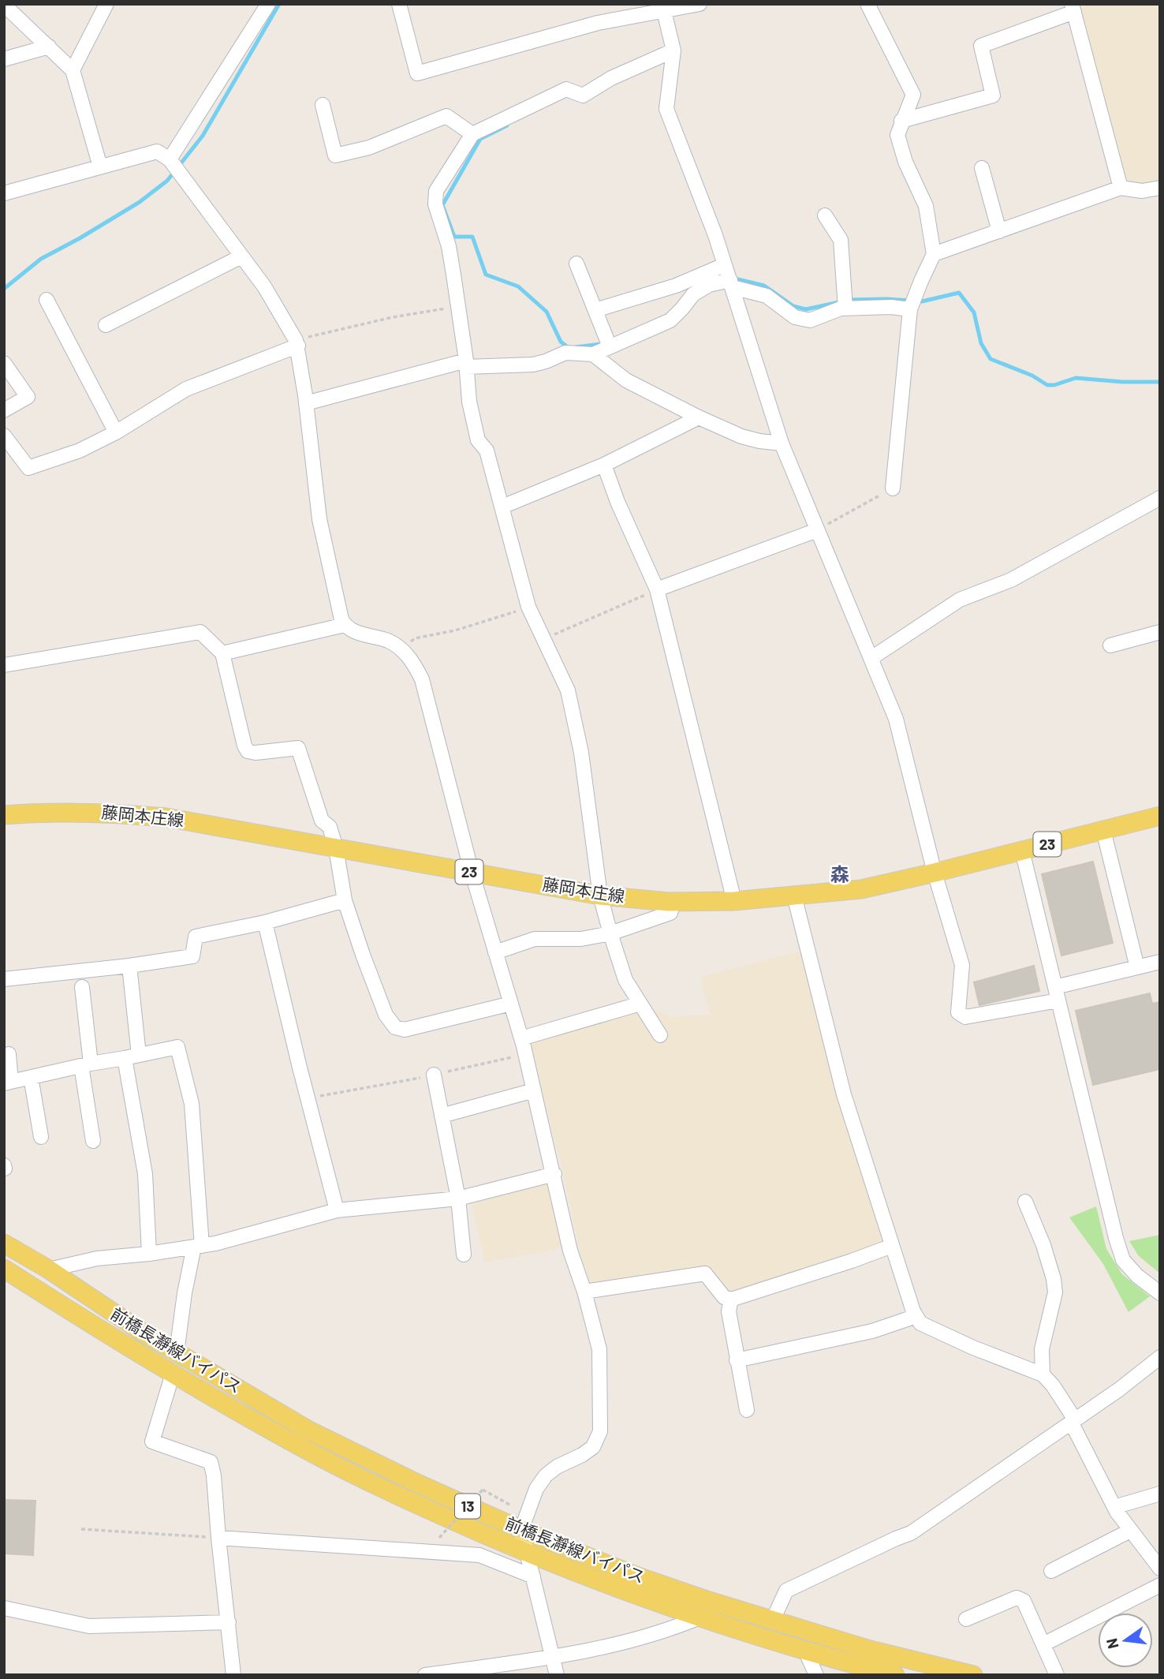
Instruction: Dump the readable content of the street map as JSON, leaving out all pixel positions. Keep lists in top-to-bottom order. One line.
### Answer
{"streets":{"main road":["藤岡本庄線","23","前橋長瀞線バイパス","13"]},"districts":["森"],"north":"left"}
